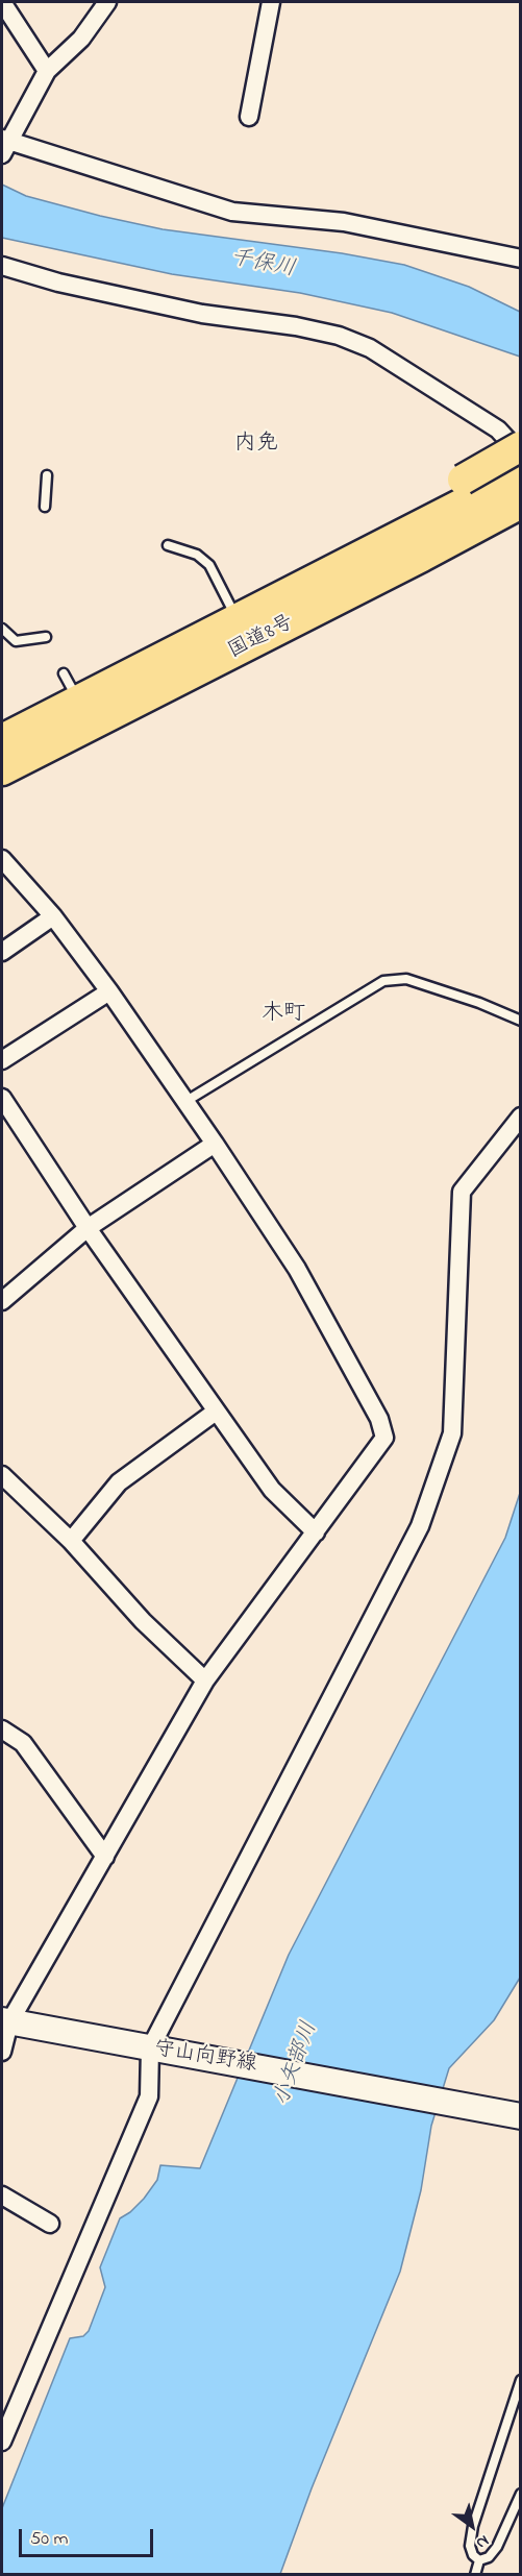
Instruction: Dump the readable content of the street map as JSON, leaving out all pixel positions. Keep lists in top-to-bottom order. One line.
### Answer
{"streets":{"highway":["国道8号"],"main road":["守山向野線"]},"districts":["内免","木町"],"water":["千保川","小矢部川"],"scale_bar":"50 m","north":"bottom right"}
